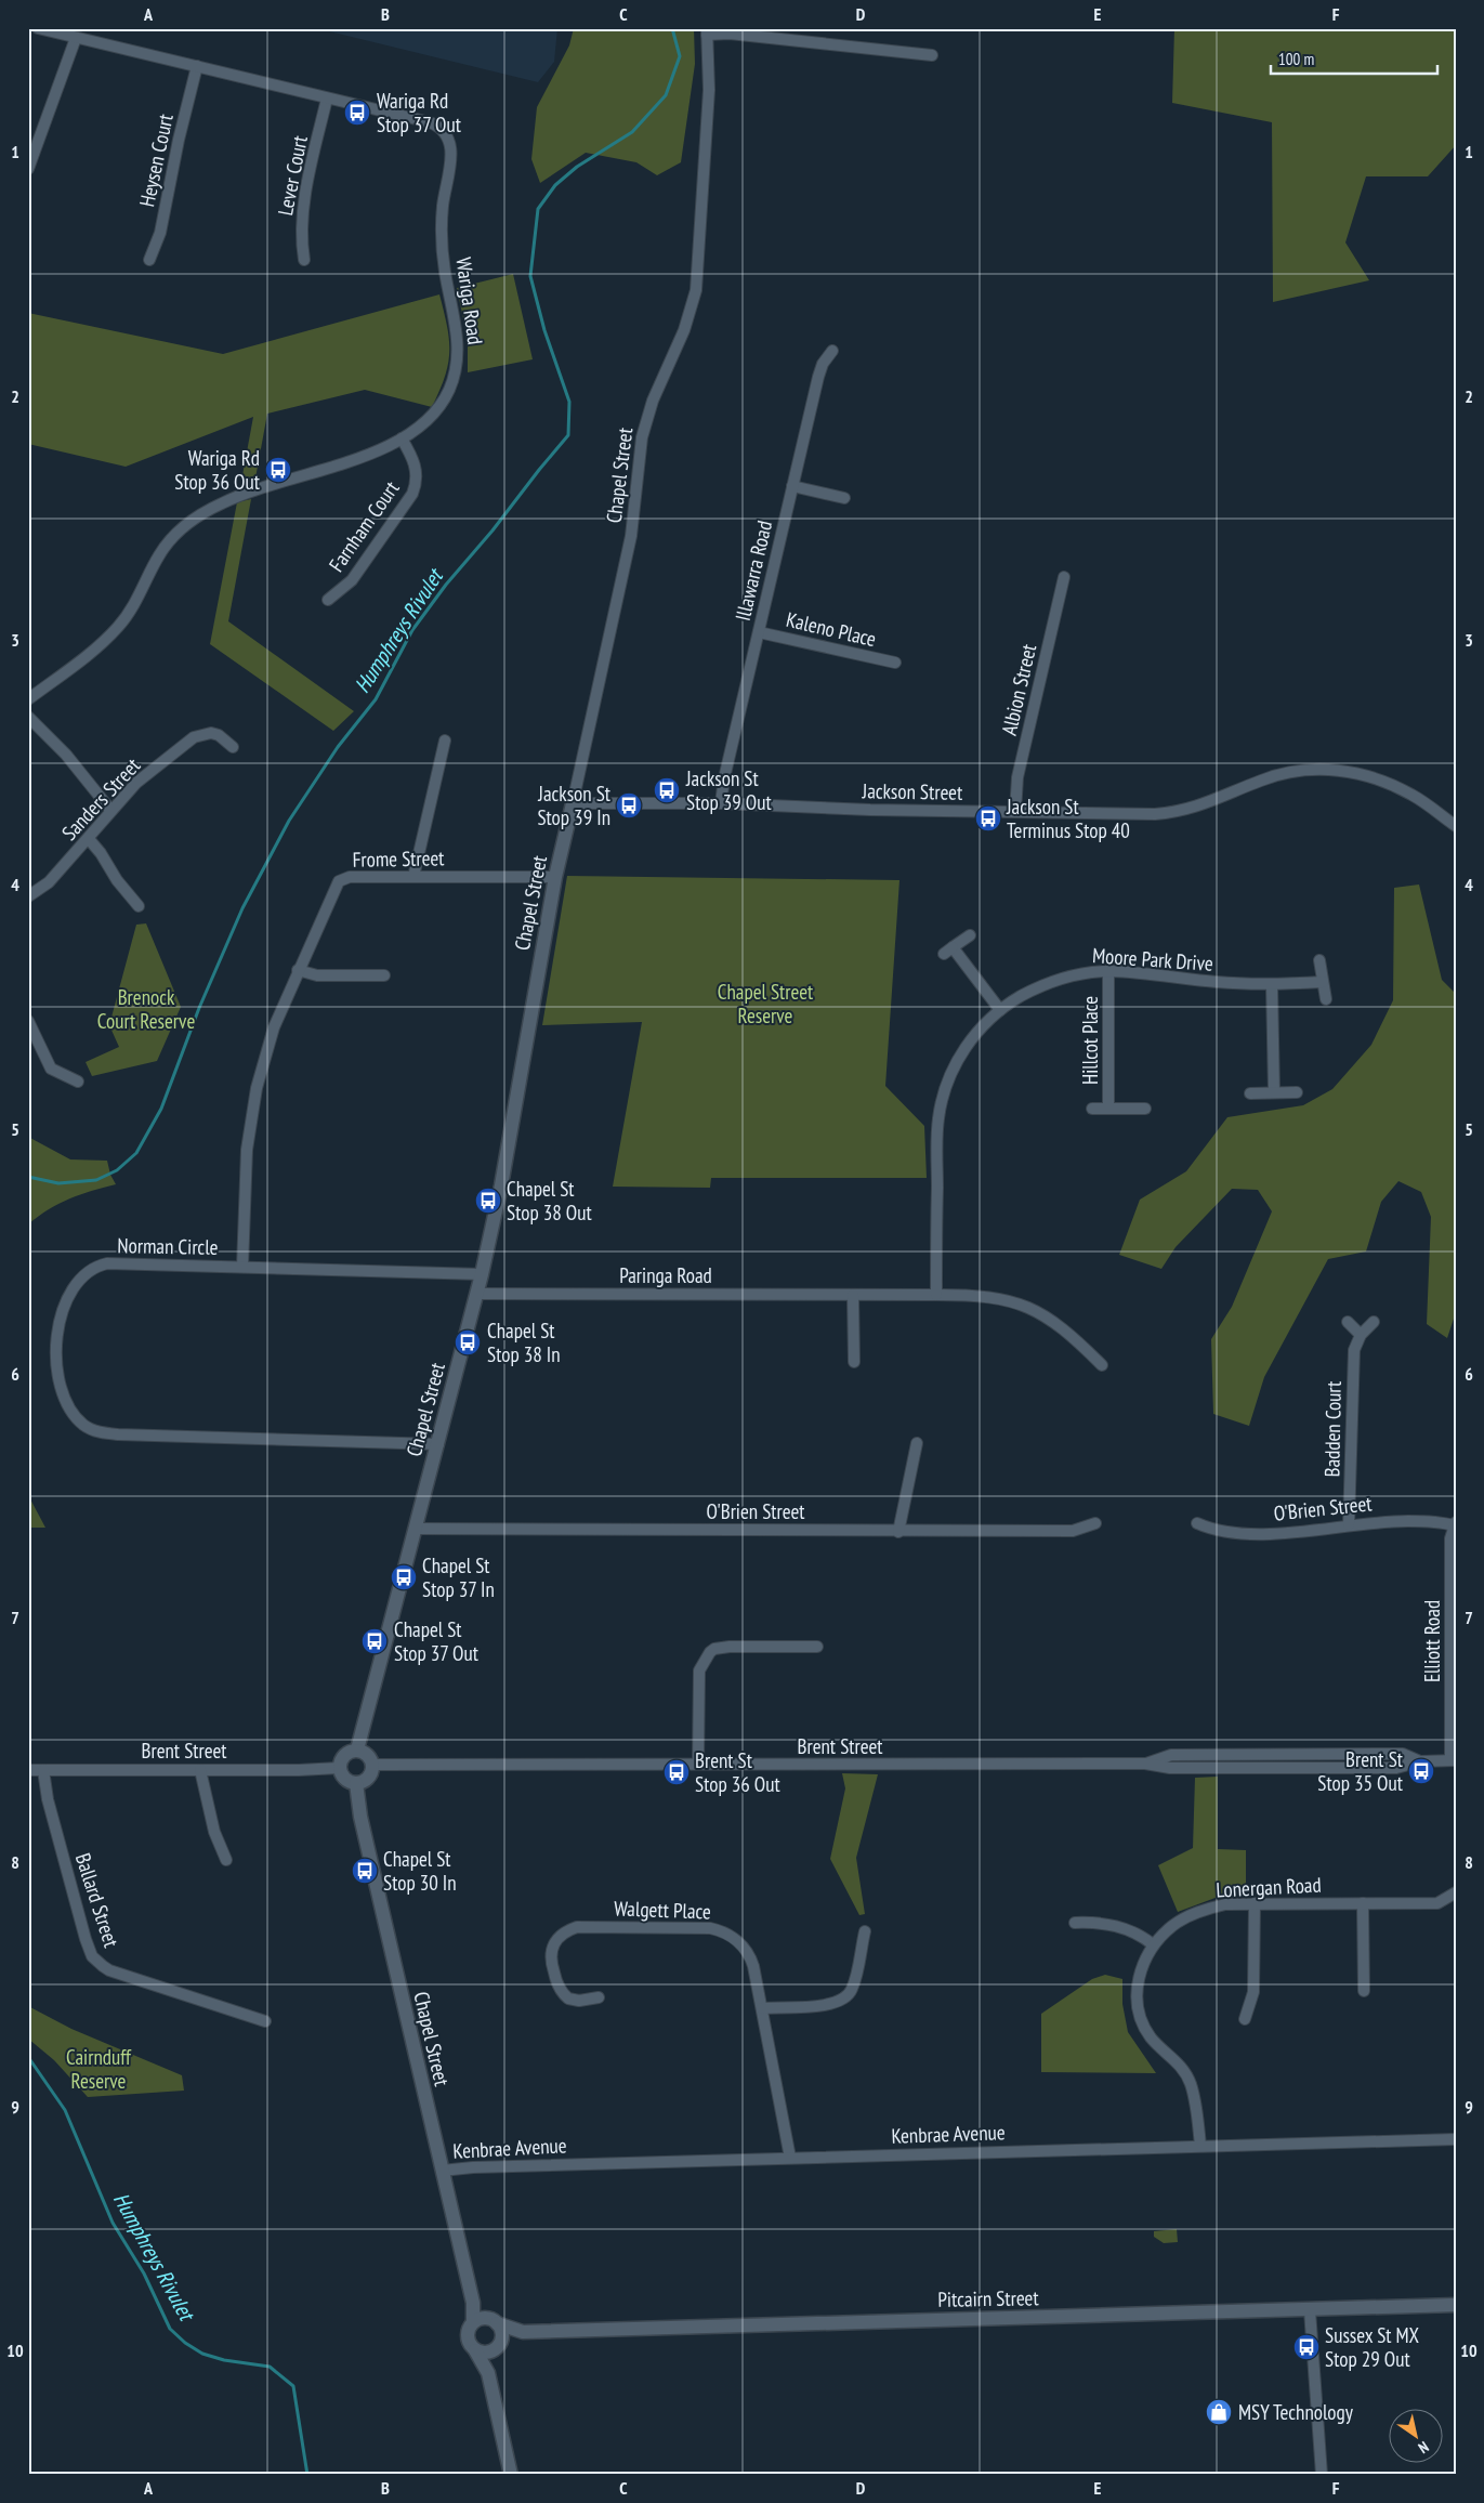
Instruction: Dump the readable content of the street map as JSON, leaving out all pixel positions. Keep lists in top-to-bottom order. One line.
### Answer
{"streets":{"street":["Heysen Court","Lever Court","Wariga Road","Chapel Street","Farnham Court","Illawarra Road","Kaleno Place","Albion Street","Jackson Street","Sanders Street","Frome Street","Moore Park Drive","Hillcot Place","Norman Circle","Paringa Road","Badden Court","O'Brien Street","Elliott Road","Brent Street","Lonergan Road","Ballard Street","Walgett Place","Kenbrae Avenue","Pitcairn Street"]},"crossings":[["Heysen Court","Wariga Road"],["Lever Court","Wariga Road"],["Wariga Road","Farnham Court"],["Chapel Street","Jackson Street"],["Chapel Street","Frome Street"],["Chapel Street","Norman Circle"],["Chapel Street","Paringa Road"],["Chapel Street","O'Brien Street"],["Chapel Street","Brent Street"],["Chapel Street","Kenbrae Avenue"],["Chapel Street","Pitcairn Street"],["Illawarra Road","Kaleno Place"],["Illawarra Road","Jackson Street"],["Albion Street","Jackson Street"],["Frome Street","Norman Circle"],["Moore Park Drive","Hillcot Place"],["Moore Park Drive","Paringa Road"],["Badden Court","O'Brien Street"],["O'Brien Street","Elliott Road"],["Elliott Road","Brent Street"],["Brent Street","Ballard Street"],["Lonergan Road","Kenbrae Avenue"],["Walgett Place","Kenbrae Avenue"]],"water":["Humphreys Rivulet"],"parks":["Chapel Street Reserve","Brenock Court Reserve","Cairnduff Reserve"],"places":{"bus stop":["Wariga Rd Stop 37 Out","Wariga Rd Stop 36 Out","Jackson St Stop 39 Out","Jackson St Stop 39 In","Jackson St Terminus Stop 40","Chapel St Stop 38 Out","Chapel St Stop 38 In","Chapel St Stop 37 In","Chapel St Stop 37 Out","Brent St Stop 35 Out","Brent St Stop 36 Out","Chapel St Stop 30 In","Sussex St MX Stop 29 Out"],"shop":["MSY Technology"]},"scale_bar":"100 m","north":"bottom right","grid":{"columns":["A","B","C","D","E","F"],"rows":["1","2","3","4","5","6","7","8","9","10"]}}
